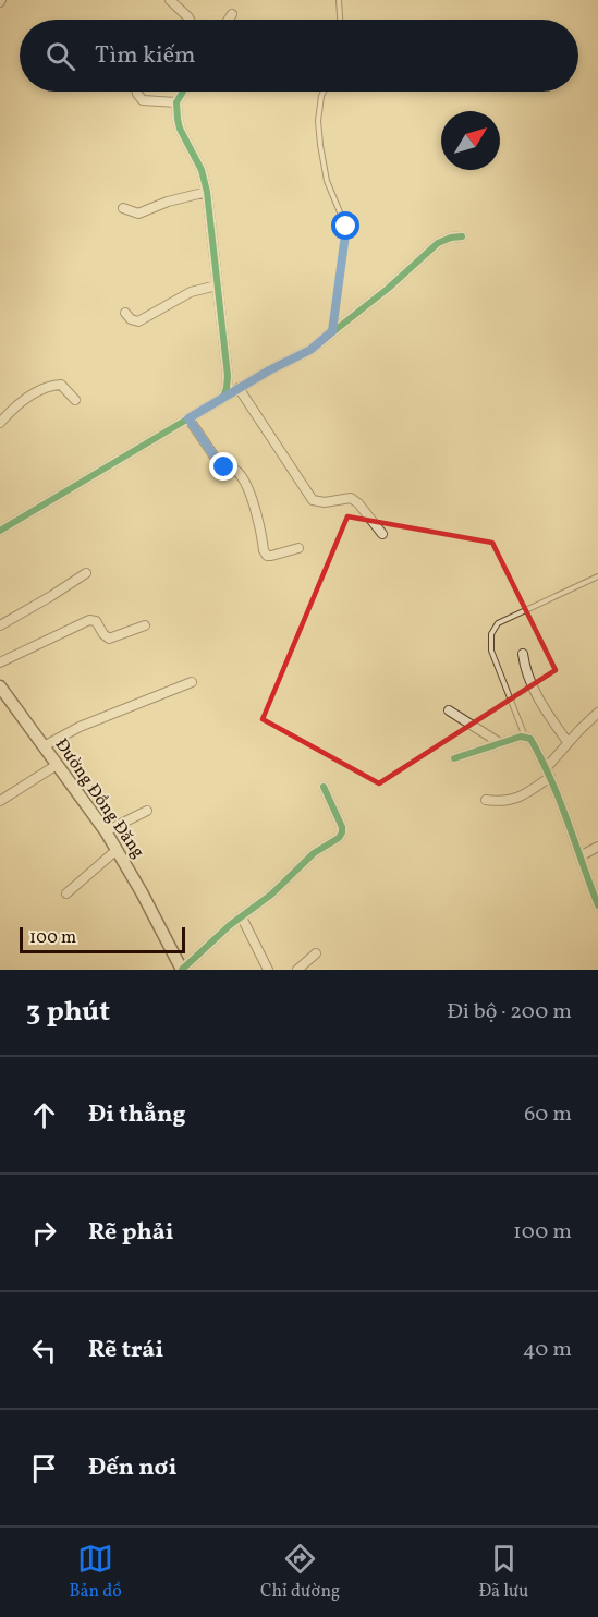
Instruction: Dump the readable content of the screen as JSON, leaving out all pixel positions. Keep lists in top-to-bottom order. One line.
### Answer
{"streets":{"main road":["Đường Đồng Đăng"]},"scale_bar":"100 m","north":"top right","page":{"search":"Tìm kiếm","scale":"100 m","heading":["3 phút","Đi bộ · 200 m"],"list":[["Đi thẳng","60 m"],["Rẽ phải","100 m"],["Rẽ trái","40 m"],"Đến nơi"],"nav":["Bản đồ","Chỉ đường","Đã lưu"]}}
